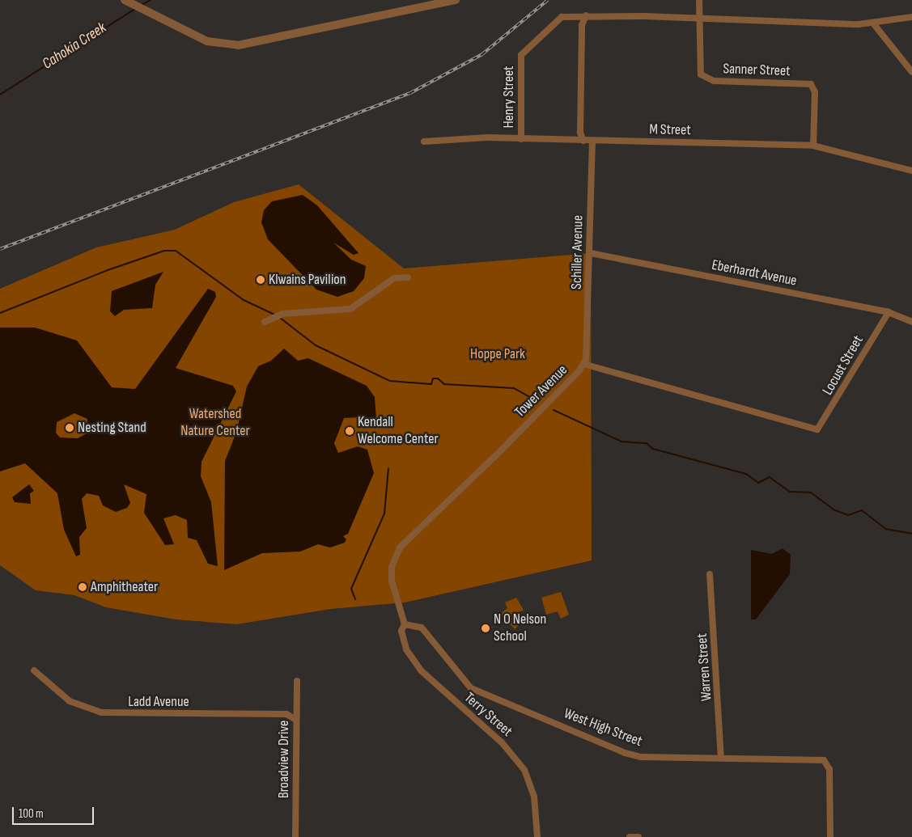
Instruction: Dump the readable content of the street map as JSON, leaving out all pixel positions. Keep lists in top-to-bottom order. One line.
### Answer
{"streets":{"street":["Sanner Street","Henry Street","M Street","Schiller Avenue","Eberhardt Avenue","Locust Street","Tower Avenue","Warren Street","Ladd Avenue","Terry Street","West High Street","Broadview Drive"]},"crossings":[["Sanner Street","M Street"],["Henry Street","M Street"],["M Street","Schiller Avenue"],["Schiller Avenue","Eberhardt Avenue"],["Schiller Avenue","Tower Avenue"],["Eberhardt Avenue","Locust Street"],["Locust Street","Tower Avenue"],["Tower Avenue","Terry Street"],["Tower Avenue","West High Street"],["Warren Street","West High Street"],["Ladd Avenue","Broadview Drive"],["Terry Street","West High Street"]],"water":["Cahokia Creek"],"parks":["Hoppe Park","Watershed Nature Center"],"places":["Klwains Pavilion","Nesting Stand","Kendall Welcome Center","Amphitheater","N O Nelson School"],"scale_bar":"100 m"}
